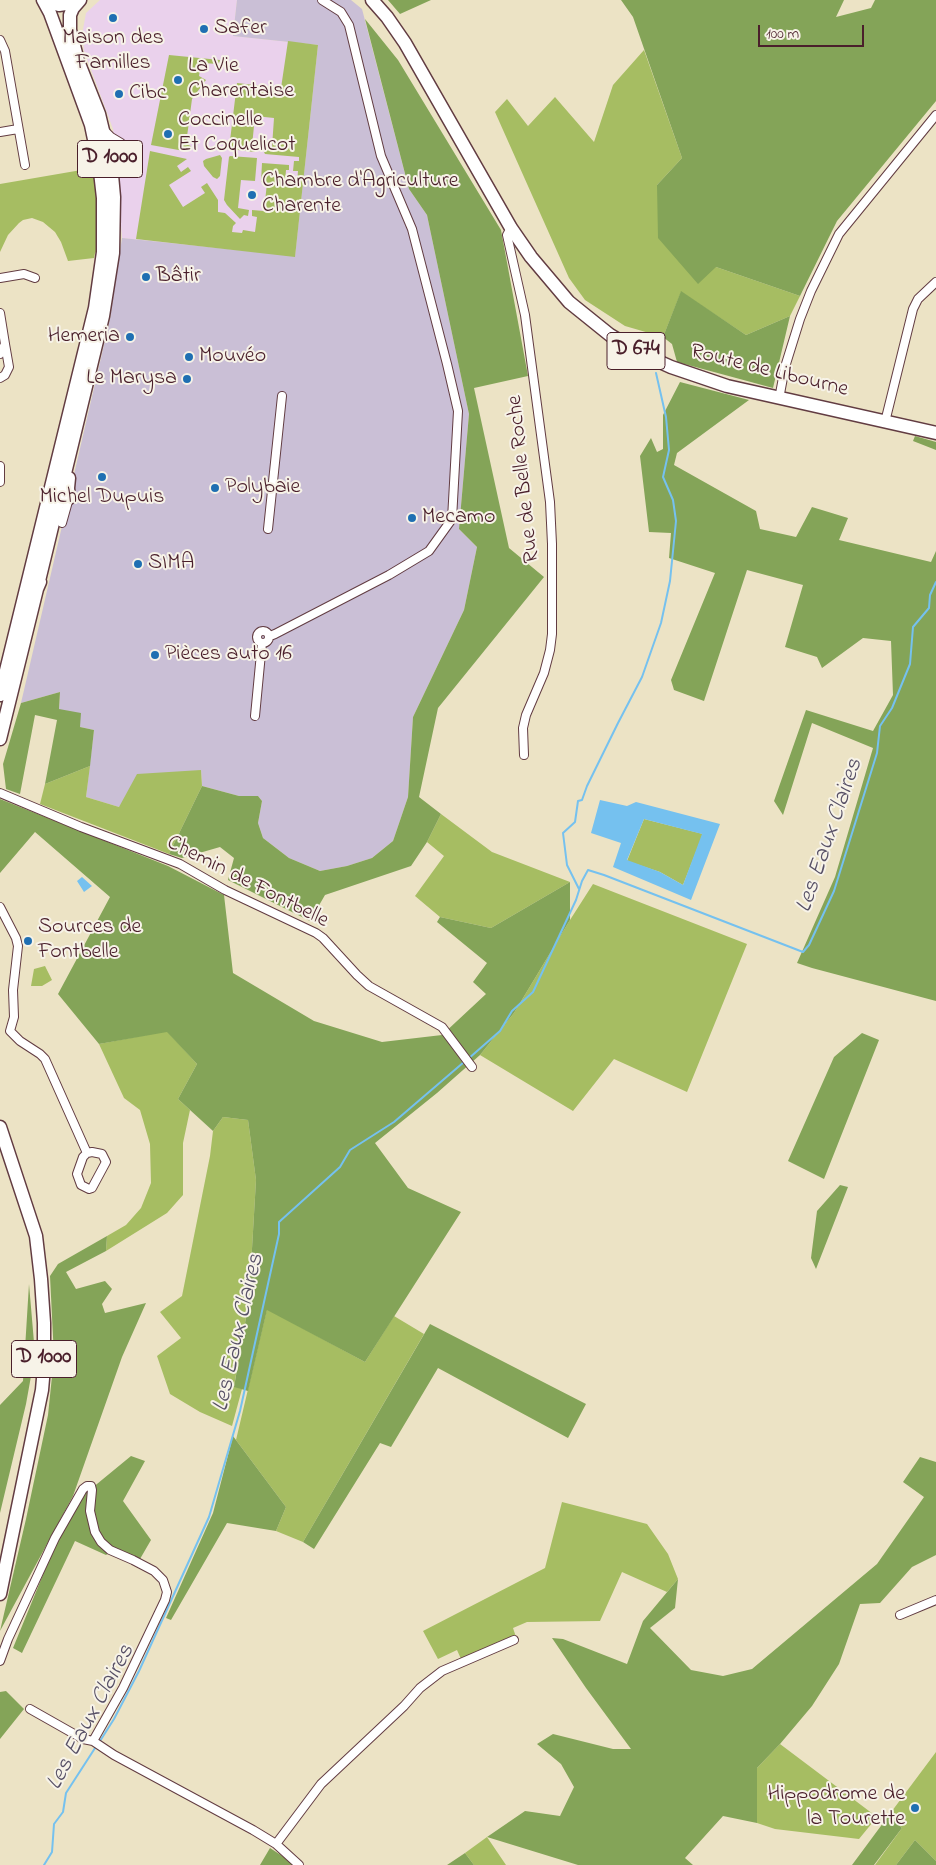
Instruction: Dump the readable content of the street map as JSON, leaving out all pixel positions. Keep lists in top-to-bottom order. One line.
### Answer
{"streets":{"main road":["D 1000","D 674","Route de Libourne"],"street":["Rue de Belle Roche","Chemin de Fontbelle"]},"crossings":[["D 674","Route de Libourne"],["Route de Libourne","Rue de Belle Roche"]],"water":["Les Eaux Claires"],"places":["Maison des Familles","Safer","La Vie Charentaise","Cibc","Coccinelle Et Coquelicot","Chambre d'Agriculture Charente","Bâtir","Hemeria","Mouvéo","Le Marysa","Michel Dupuis","Polybaie","Mecamo","SIMA","Pièces auto 16","Sources de Fontbelle","Hippodrome de la Tourette"],"scale_bar":"100 m"}
